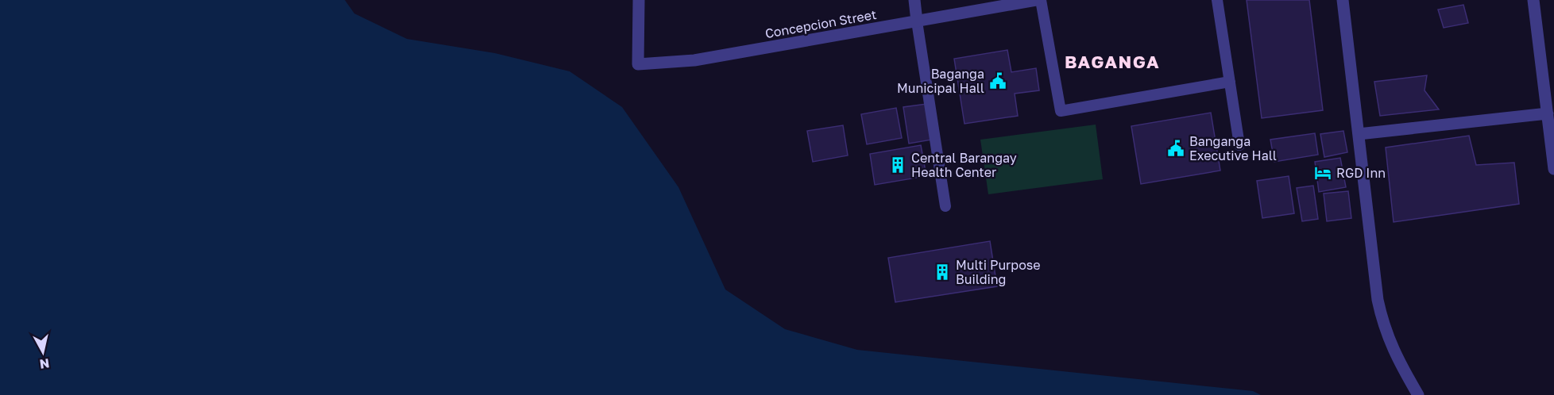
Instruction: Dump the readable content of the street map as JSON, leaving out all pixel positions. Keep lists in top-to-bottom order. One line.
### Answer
{"streets":{"street":["Concepcion Street"]},"districts":["BAGANGA"],"places":{"public building":["Baganga Municipal Hall","Banganga Executive Hall"],"building":["Central Barangay Health Center","Multi Purpose Building"],"hotel":["RGD Inn"]},"north":"bottom"}
